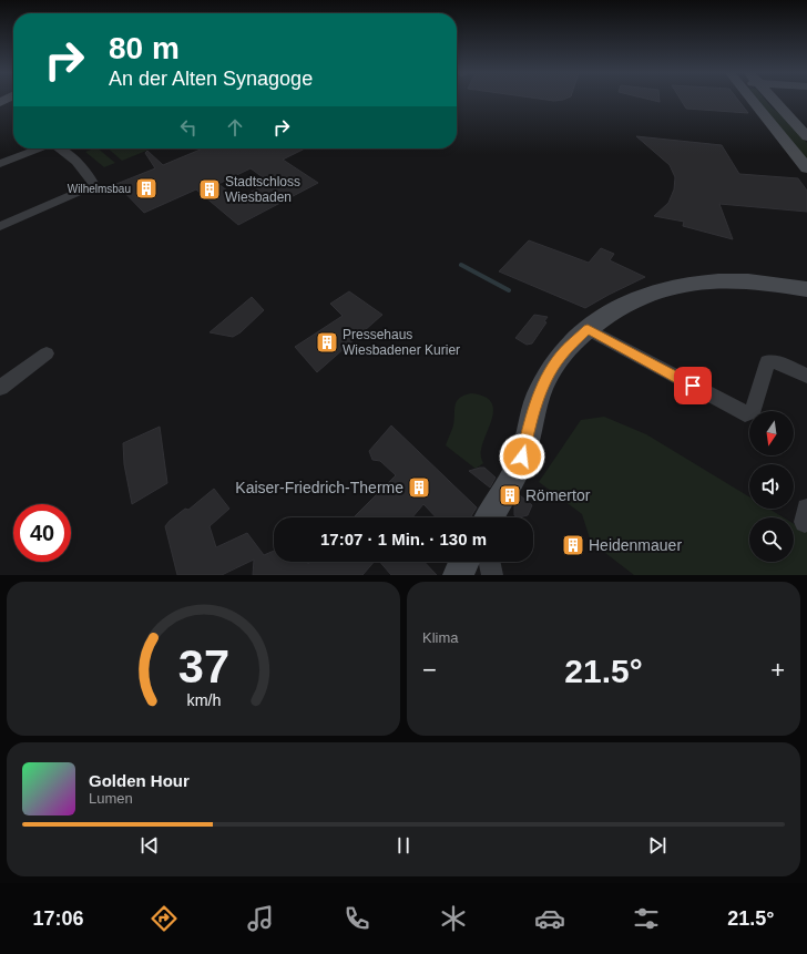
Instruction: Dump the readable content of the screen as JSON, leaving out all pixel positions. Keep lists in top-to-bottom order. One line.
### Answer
{"places":{"building":["Wilhelmsbau","Stadtschloss Wiesbaden","Pressehaus Wiesbadener Kurier","Kaiser-Friedrich-Therme","Römertor","Heidenmauer"]},"north":"bottom","page":{"turn":["80 m","An der Alten Synagoge"],"limit":"40","trip":"17:07 · 1 Min. · 130 m","tile":"Klima","heat":["−","21.5°","+"],"song":["Golden Hour","Lumen"],"tabs":["17:06","21.5°"],"gauge":["37","km/h"]}}
